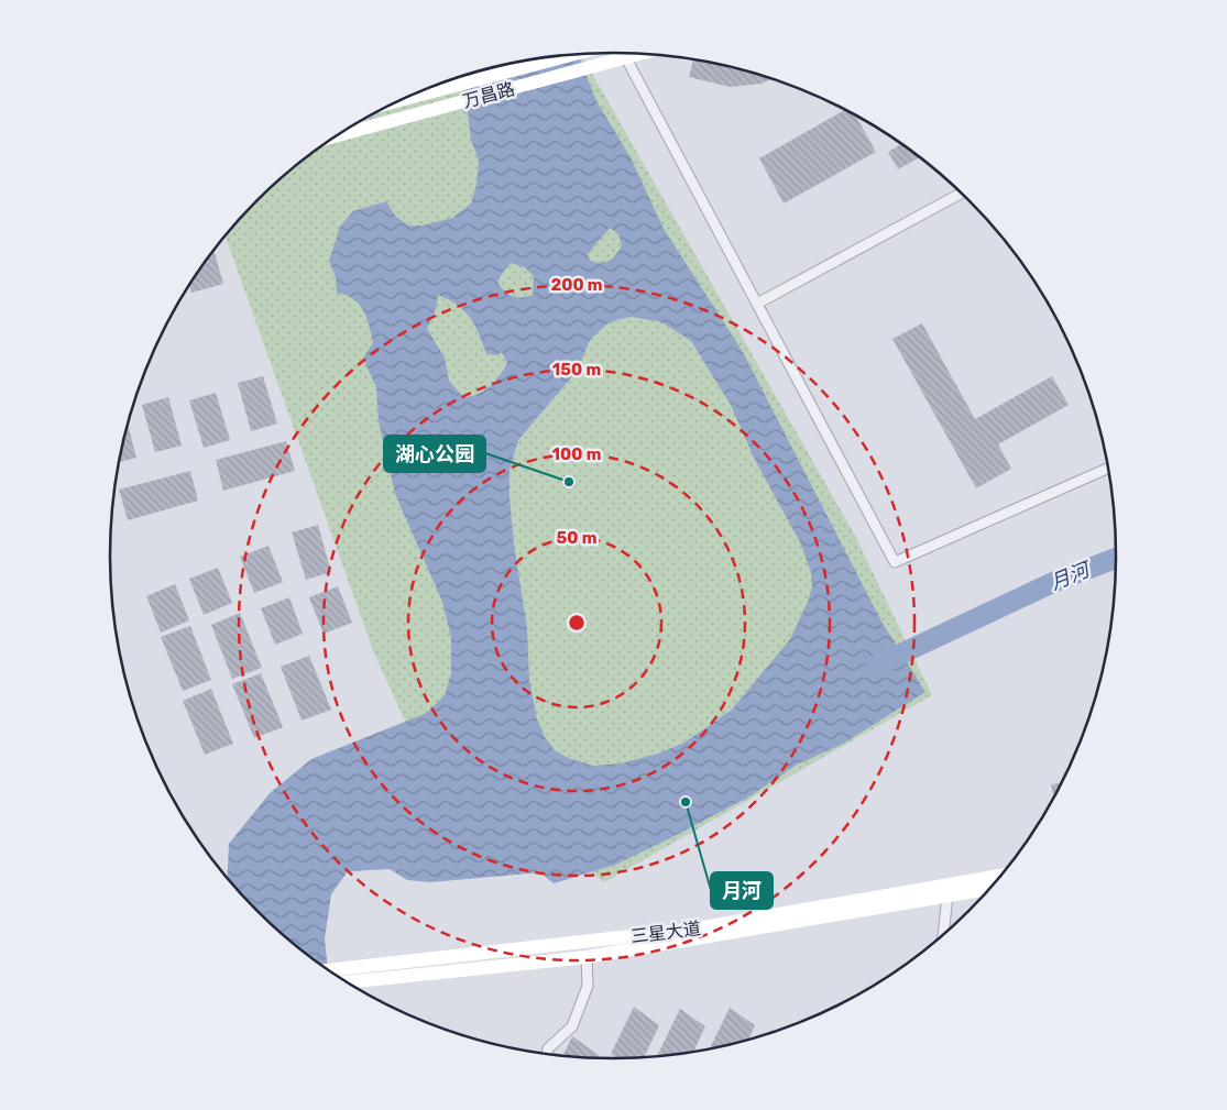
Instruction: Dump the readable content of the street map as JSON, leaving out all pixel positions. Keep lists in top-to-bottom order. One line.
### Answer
{"streets":{"street":["万昌路","三星大道"]},"water":["月河"],"places":["湖心公园","月河"],"rings":["200 m","150 m","100 m","50 m"]}
